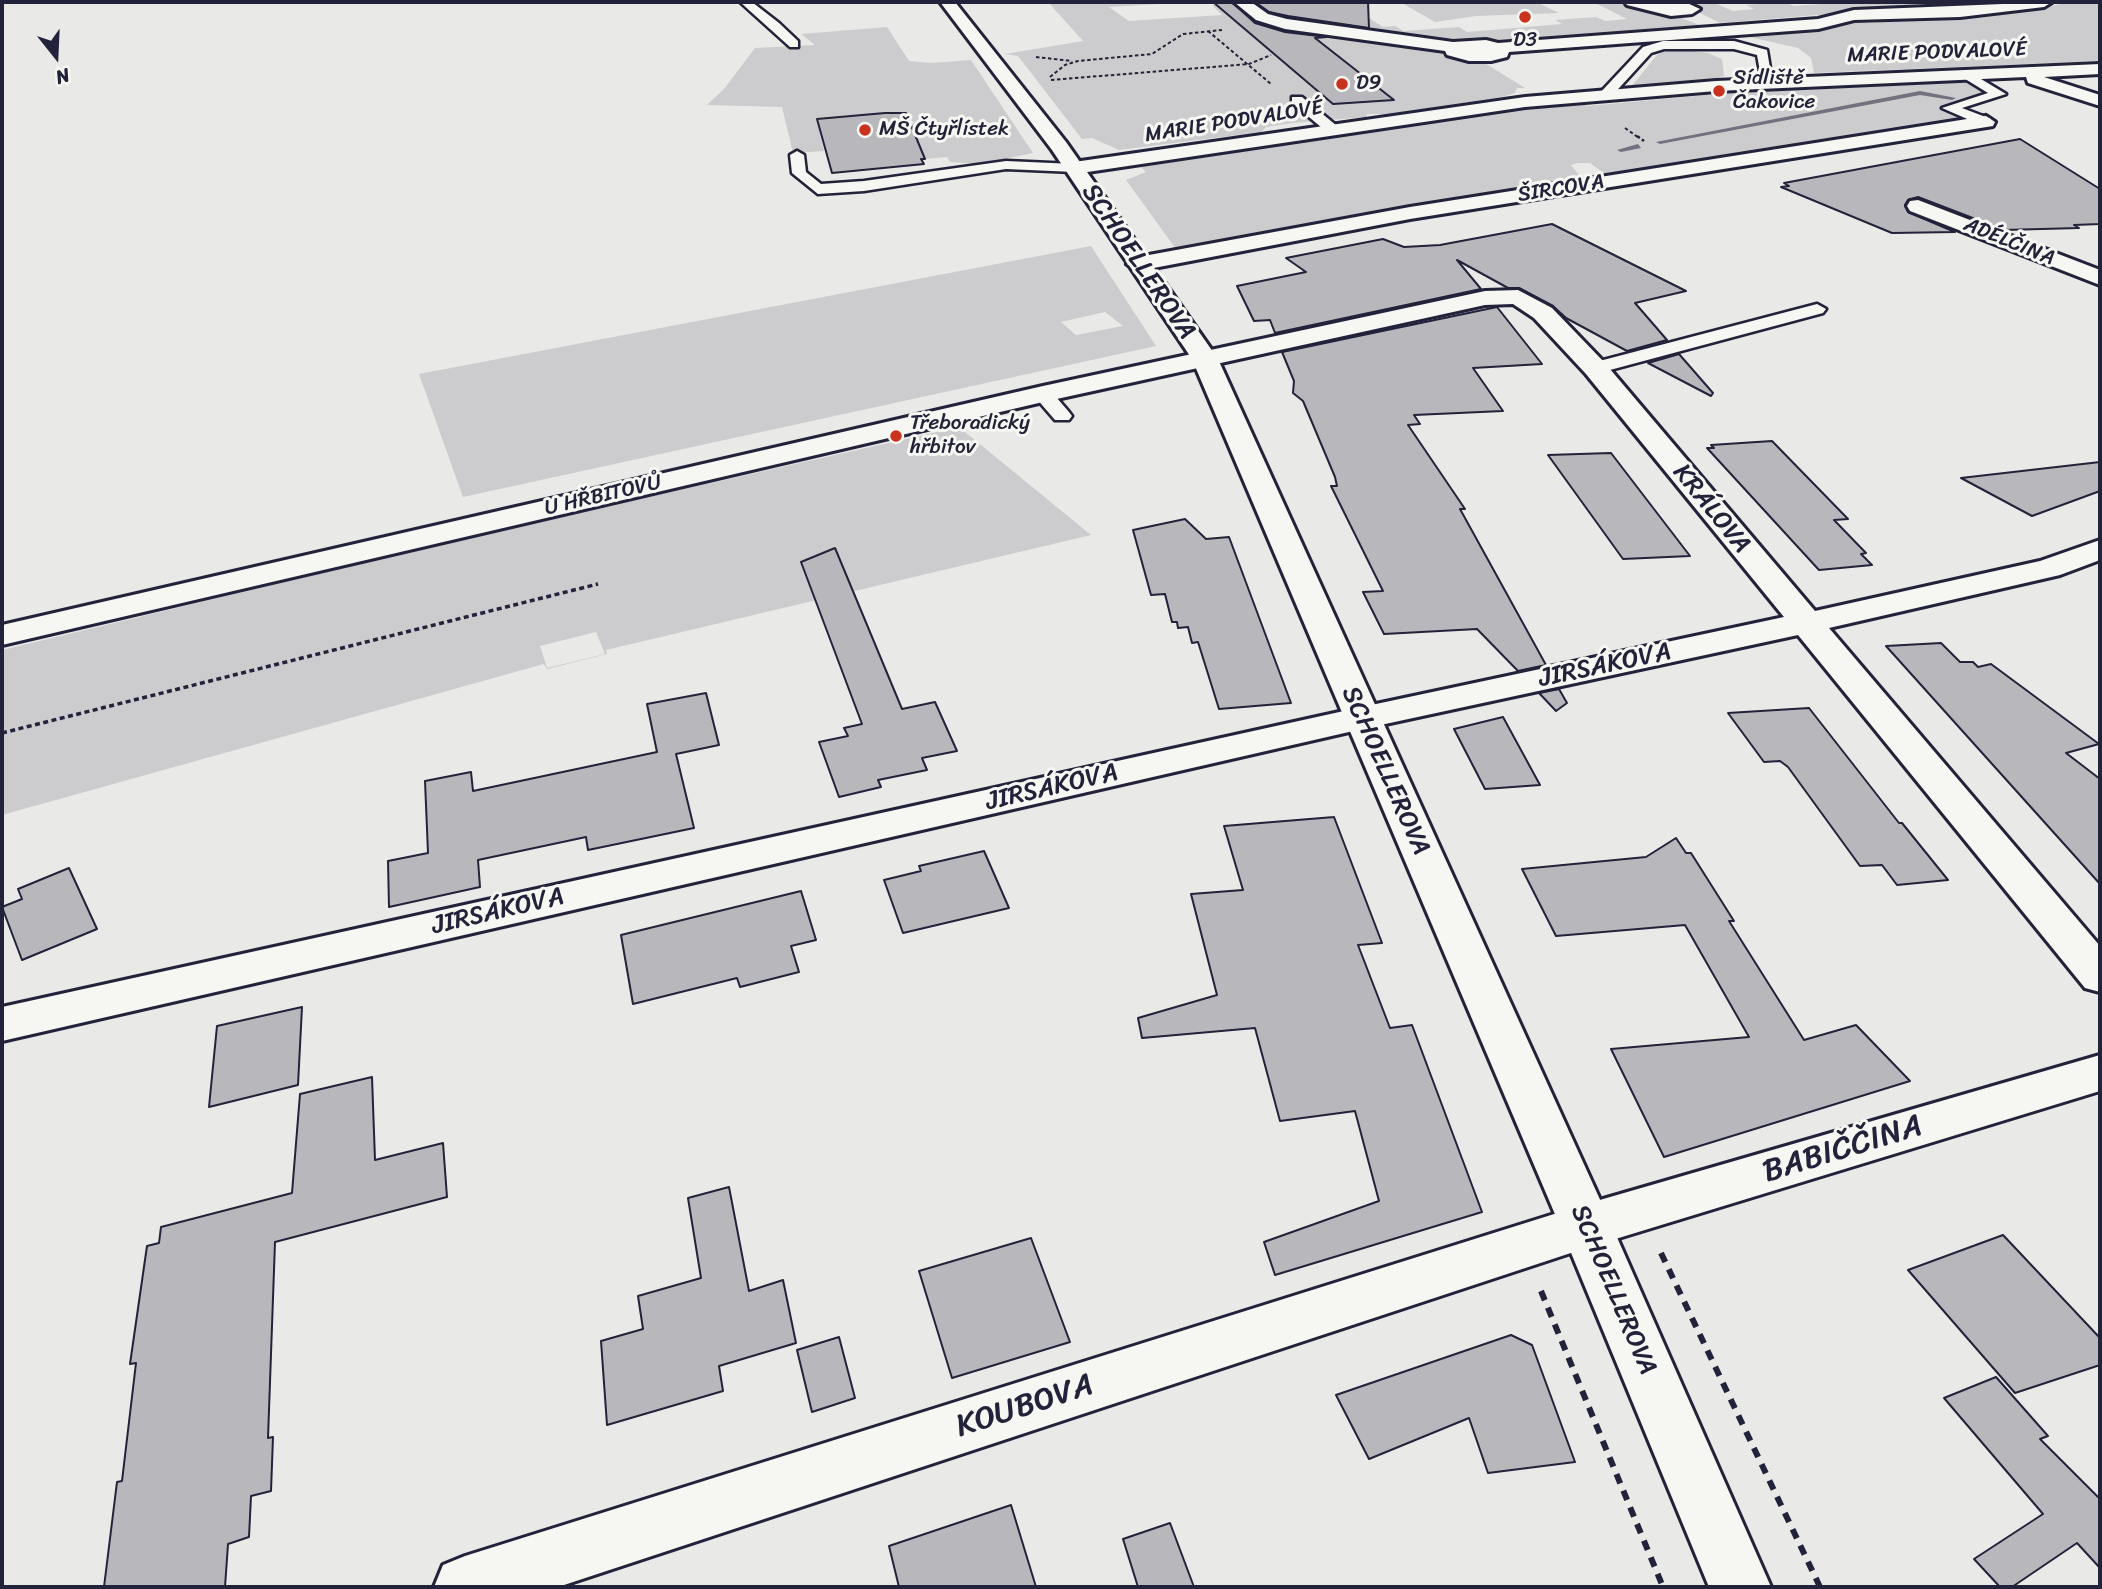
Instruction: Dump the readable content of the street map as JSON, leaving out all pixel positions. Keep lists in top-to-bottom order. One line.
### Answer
{"streets":{"street":["MARIE PODVALOVÉ","ŠIRCOVA","ADÉLČINA","SCHOELLEROVA","U HŘBITOVŮ","KRÁLOVA","JIRSÁKOVA","BABIČČINA","KOUBOVA"]},"crossings":[["MARIE PODVALOVÉ","SCHOELLEROVA"],["ŠIRCOVA","SCHOELLEROVA"],["SCHOELLEROVA","U HŘBITOVŮ"],["SCHOELLEROVA","KRÁLOVA"],["SCHOELLEROVA","JIRSÁKOVA"],["SCHOELLEROVA","BABIČČINA"],["SCHOELLEROVA","KOUBOVA"],["U HŘBITOVŮ","KRÁLOVA"],["KRÁLOVA","JIRSÁKOVA"],["BABIČČINA","KOUBOVA"]],"places":["D3","D9","Sídliště Čakovice","MŠ Čtyřlístek","Třeboradický hřbitov"],"north":"bottom"}
